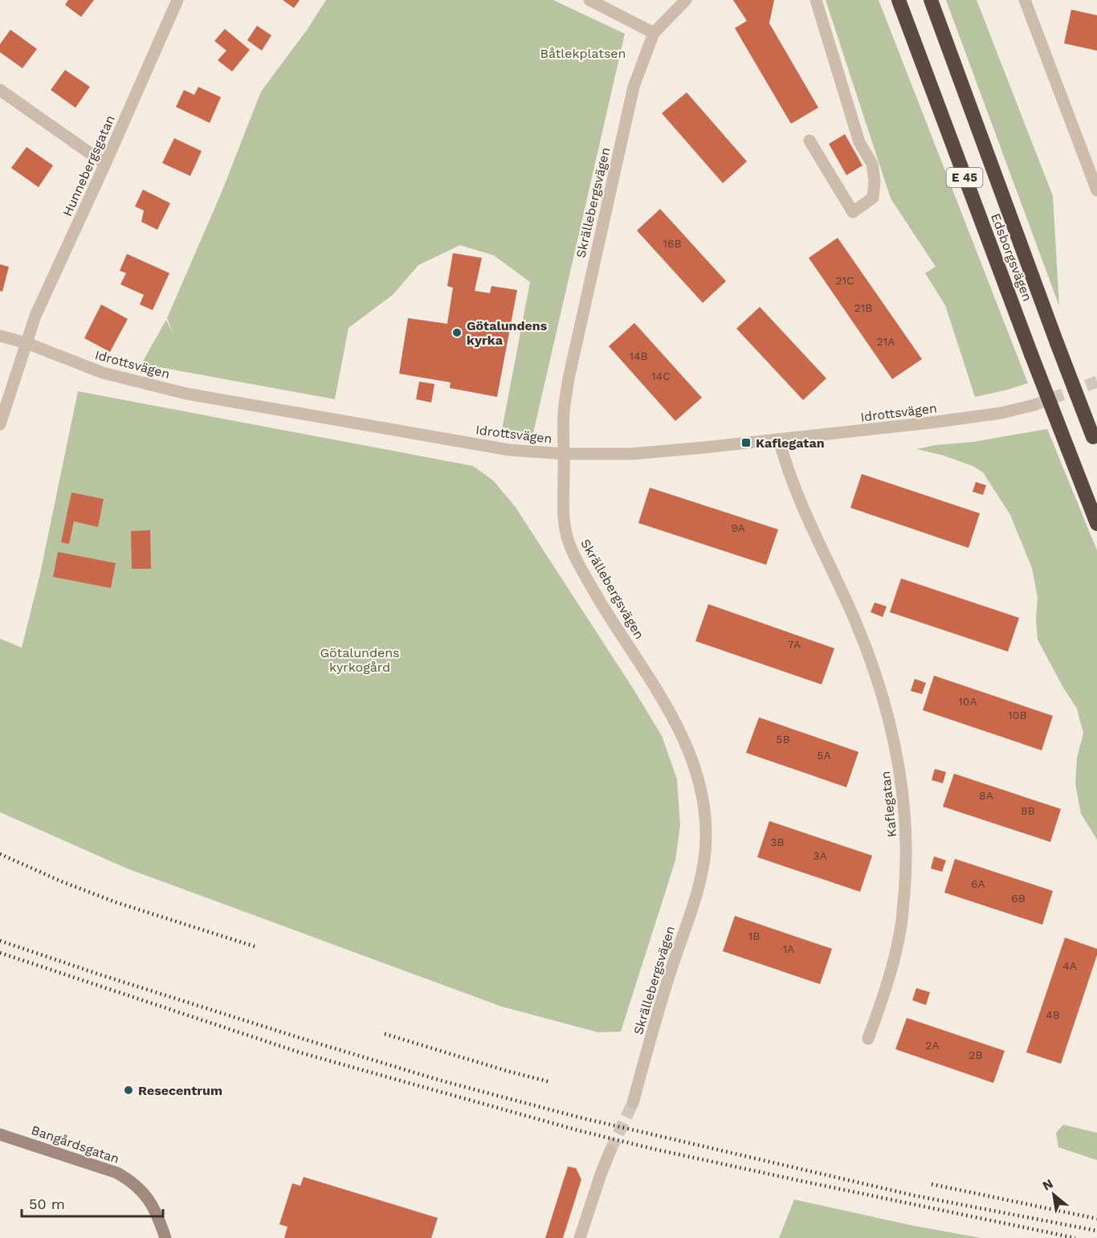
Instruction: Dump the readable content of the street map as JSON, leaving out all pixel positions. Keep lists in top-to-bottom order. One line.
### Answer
{"streets":{"highway":["E 45","Edsborgsvägen"],"street":["Hunnebergsgatan","Skrällebergsvägen","Idrottsvägen","Kaflegatan","Bangårdsgatan"]},"crossings":[["Hunnebergsgatan","Idrottsvägen"],["Skrällebergsvägen","Idrottsvägen"],["Idrottsvägen","Kaflegatan"]],"parks":["Båtlekplatsen","Götalundens kyrkogård"],"places":{"other":["Götalundens kyrka","Resecentrum"],"transit":["Kaflegatan"]},"house_numbers":["16B","21C","21B","21A","14B","14C","9A","7A","10A","10B","5B","5A","8A","8B","3B","3A","6A","6B","1B","1A","4A","4B","2A","2B"],"scale_bar":"50 m","north":"top left"}
